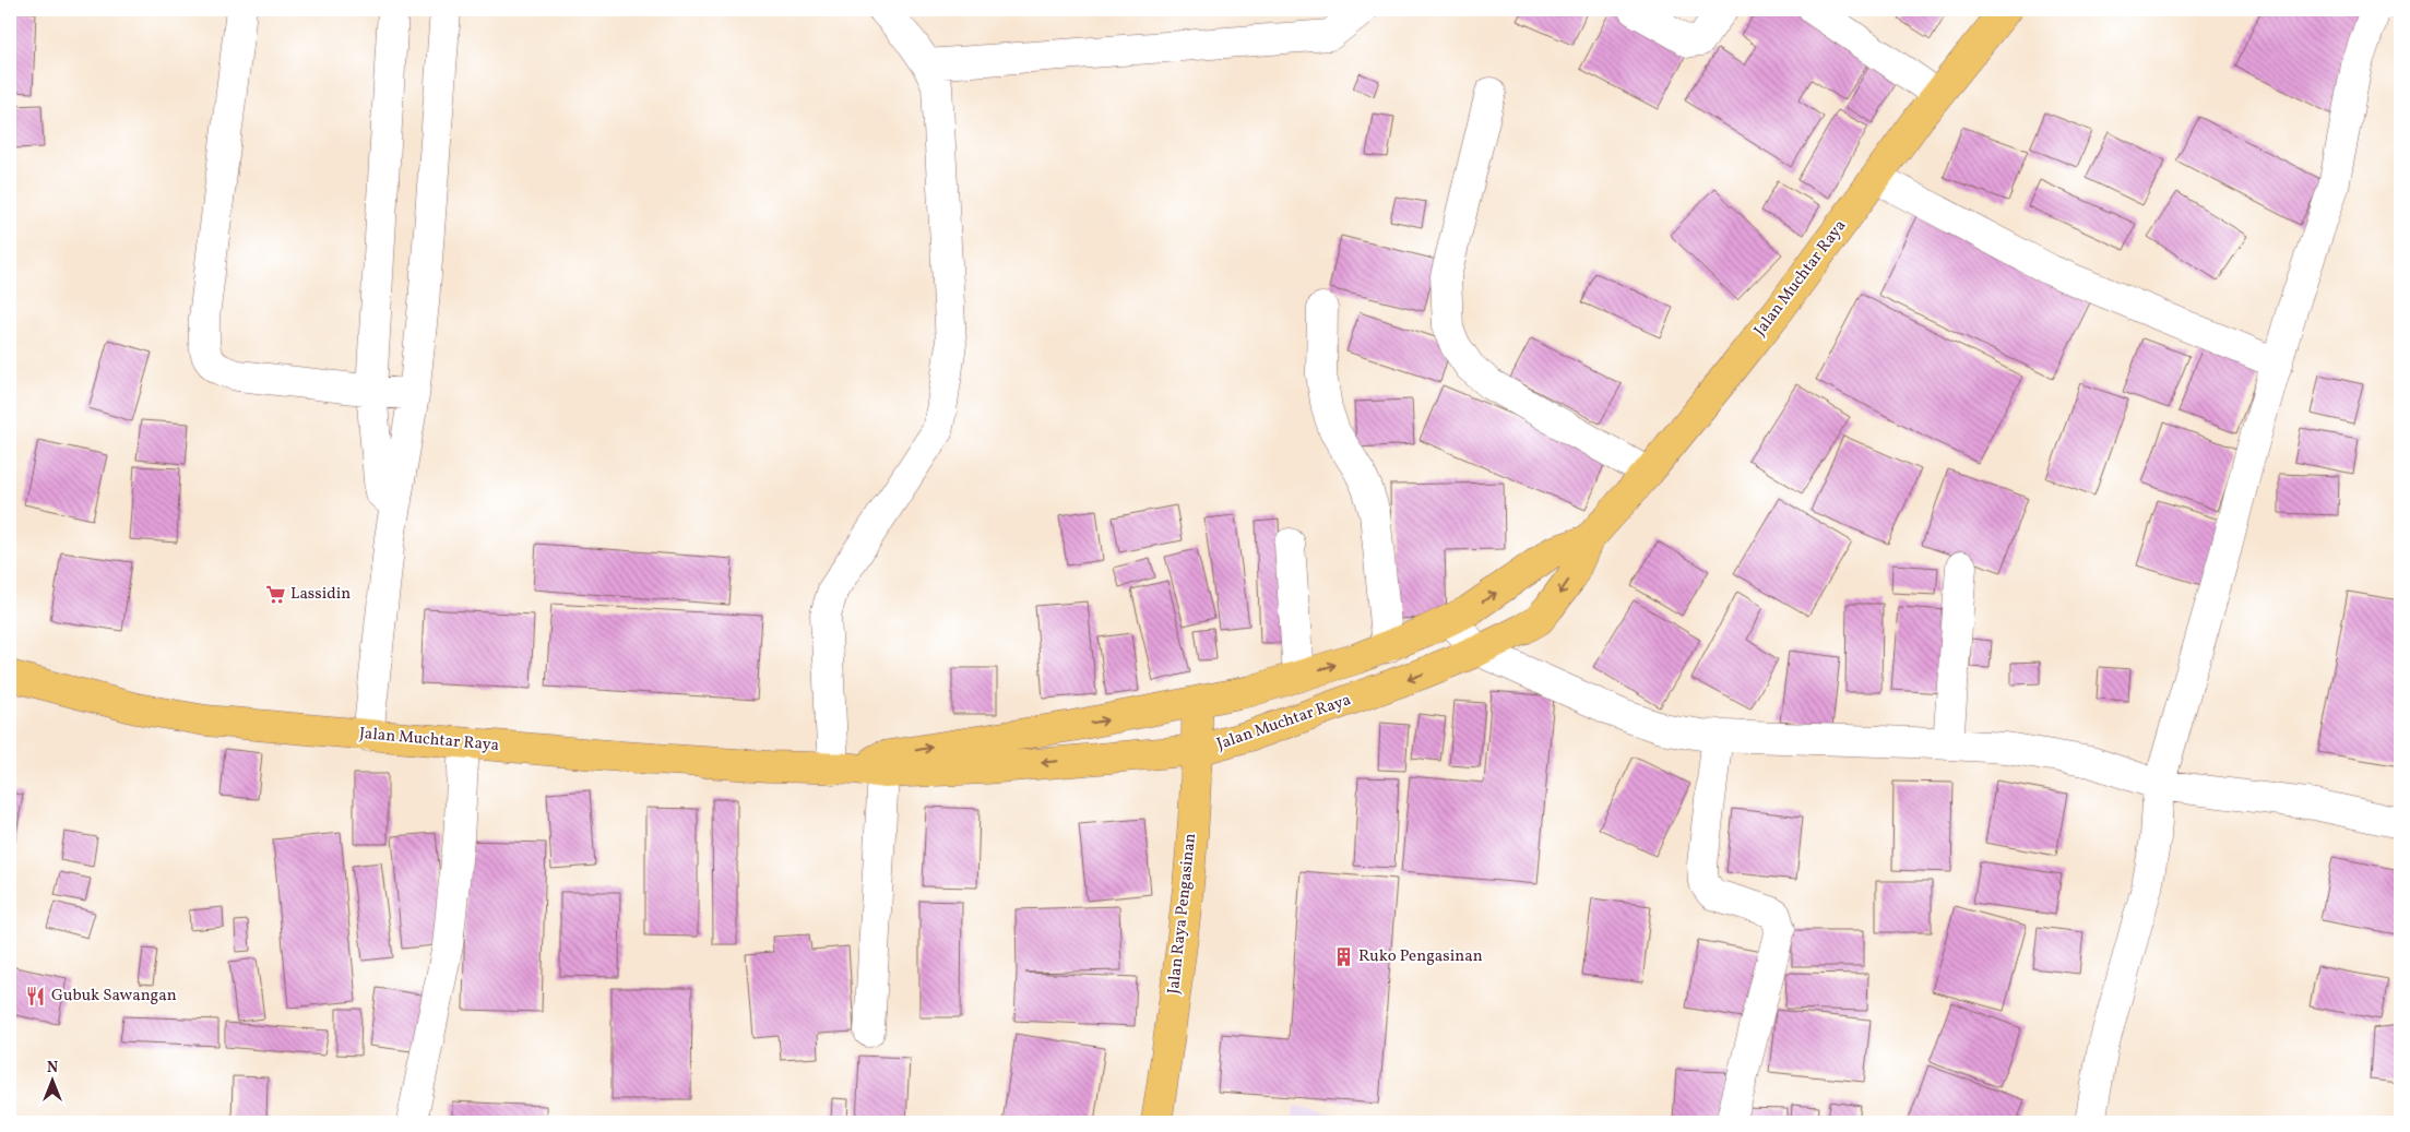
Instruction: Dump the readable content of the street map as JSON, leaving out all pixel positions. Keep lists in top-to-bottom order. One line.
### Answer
{"streets":{"main road":["Jalan Muchtar Raya","Jalan Raya Pengasinan"]},"crossings":[["Jalan Muchtar Raya","Jalan Raya Pengasinan"]],"places":{"supermarket":["Lassidin"],"building":["Ruko Pengasinan"],"restaurant":["Gubuk Sawangan"]},"north":"top"}
